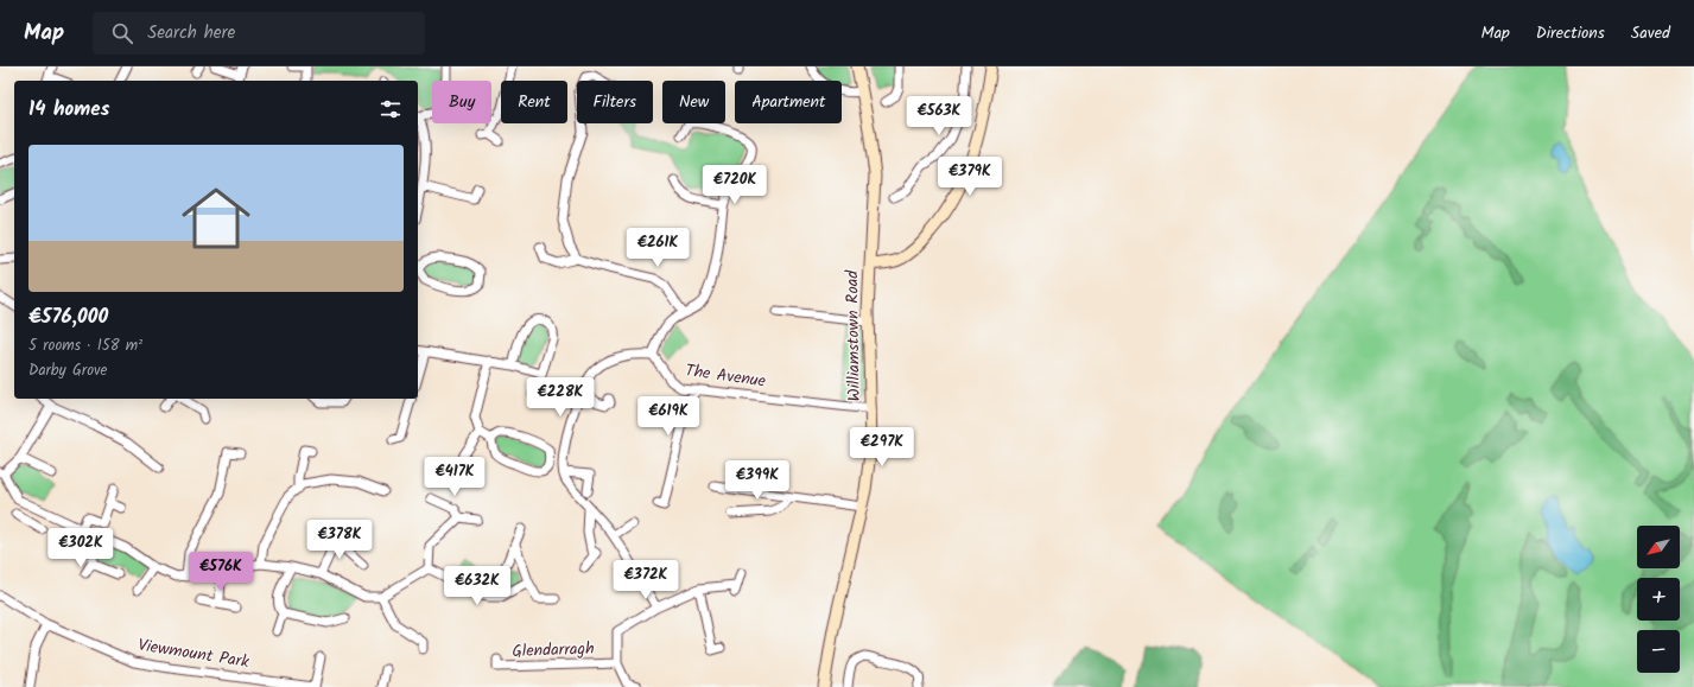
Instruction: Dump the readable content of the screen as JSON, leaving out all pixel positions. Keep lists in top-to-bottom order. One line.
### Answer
{"streets":{"street":["Williamstown Road","The Avenue","Glendarragh","Viewmount Park"]},"crossings":[["Williamstown Road","The Avenue"]],"north":"bottom left","page":{"header":"Map","search":"Search here","nav":["Map","Directions","Saved"],"chip":["Buy","Rent","Filters","New","Apartment"],"heading":"14 homes","price":["€563K","€379K","€720K","€261K","€228K","€619K","€297K","€417K","€399K","€378K","€302K","€576K","€372K","€632K"],"list":[{"name":"€576,000","note":"5 rooms · 158 m² · Darby Grove"}],"map_buttons":["+","−"]}}
